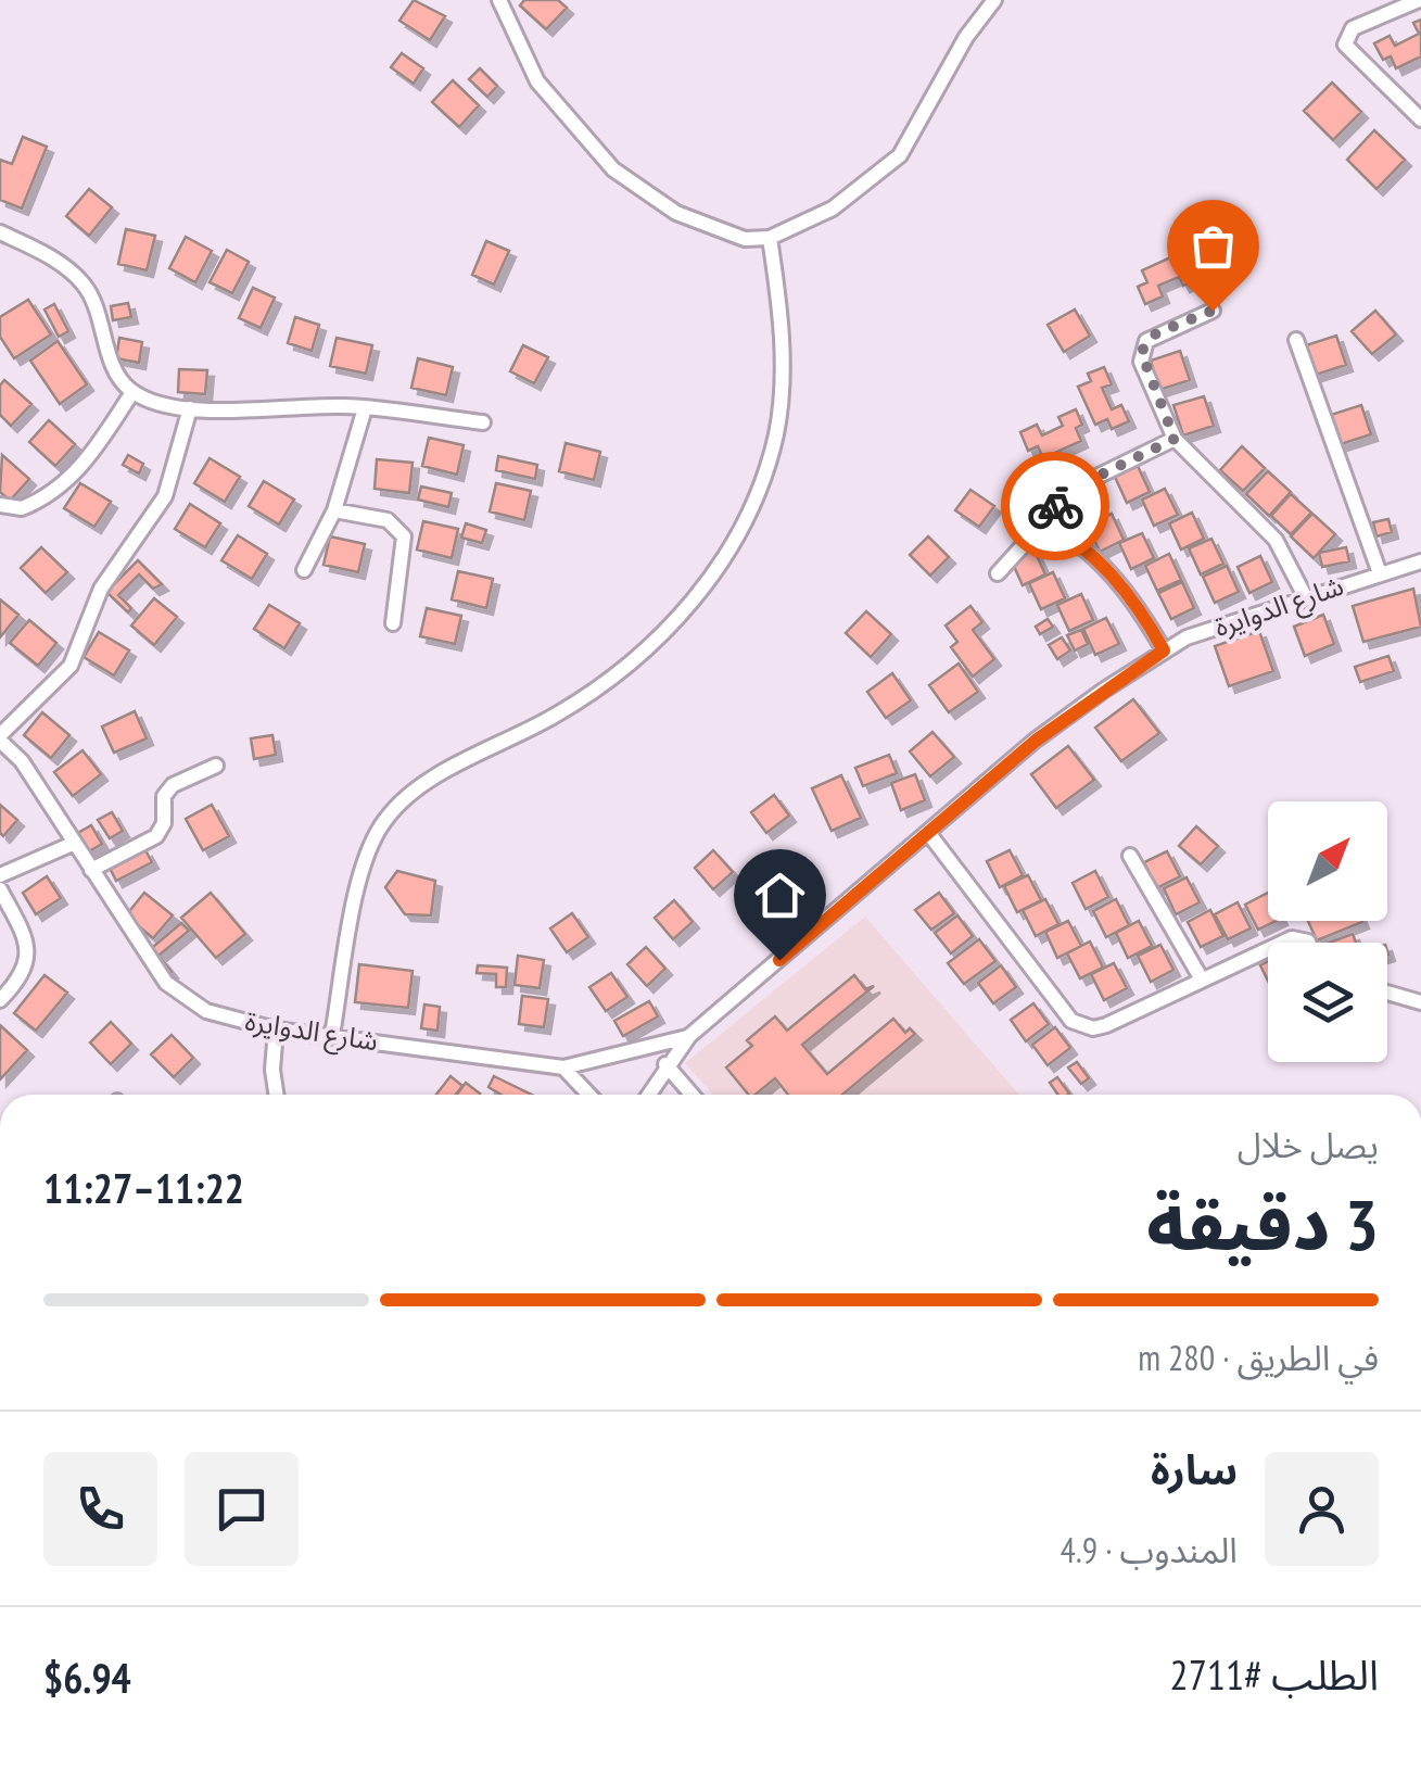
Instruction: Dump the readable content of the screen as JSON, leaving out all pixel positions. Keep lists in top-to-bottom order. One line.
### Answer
{"streets":{"street":["شارع الدوايرة"]},"north":"top right","page":{"heading":["3 دقيقة","يصل خلال","11:22–11:27"],"panel":["سارة","المندوب · 4.9","الطلب #2711","$6.94"],"bar":"في الطريق · 280 m"}}
